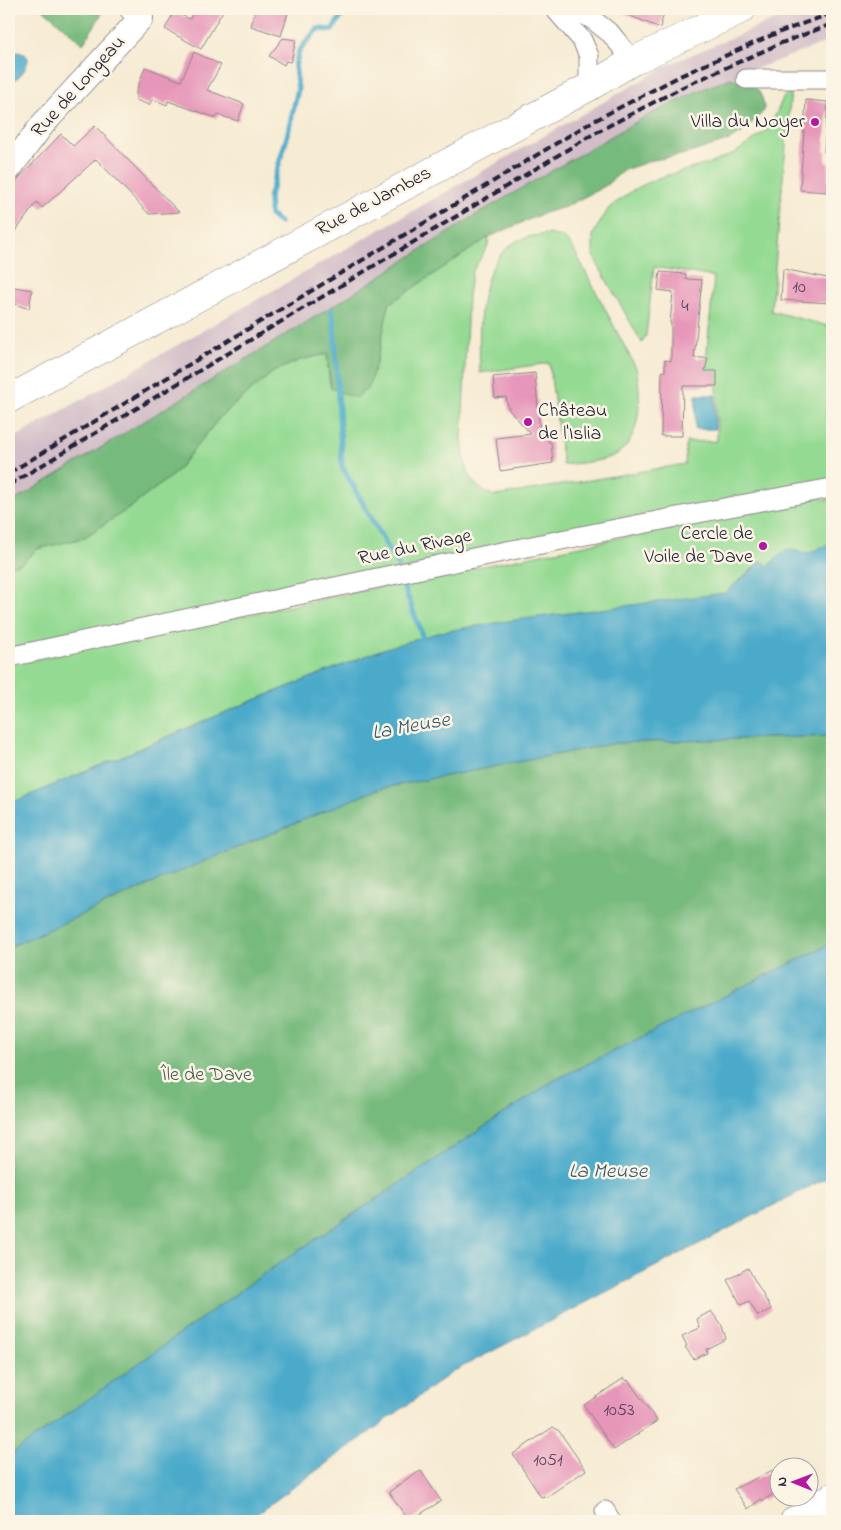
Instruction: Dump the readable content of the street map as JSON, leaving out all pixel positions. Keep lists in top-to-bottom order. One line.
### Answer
{"streets":{"main road":["Rue de Jambes"],"street":["Rue de Longeau","Rue du Rivage"]},"water":["La Meuse"],"parks":["Île de Dave"],"places":["Villa du Noyer","Château de l'Islia","Cercle de Voile de Dave"],"house_numbers":["10","4","1053","1051"],"north":"left"}
